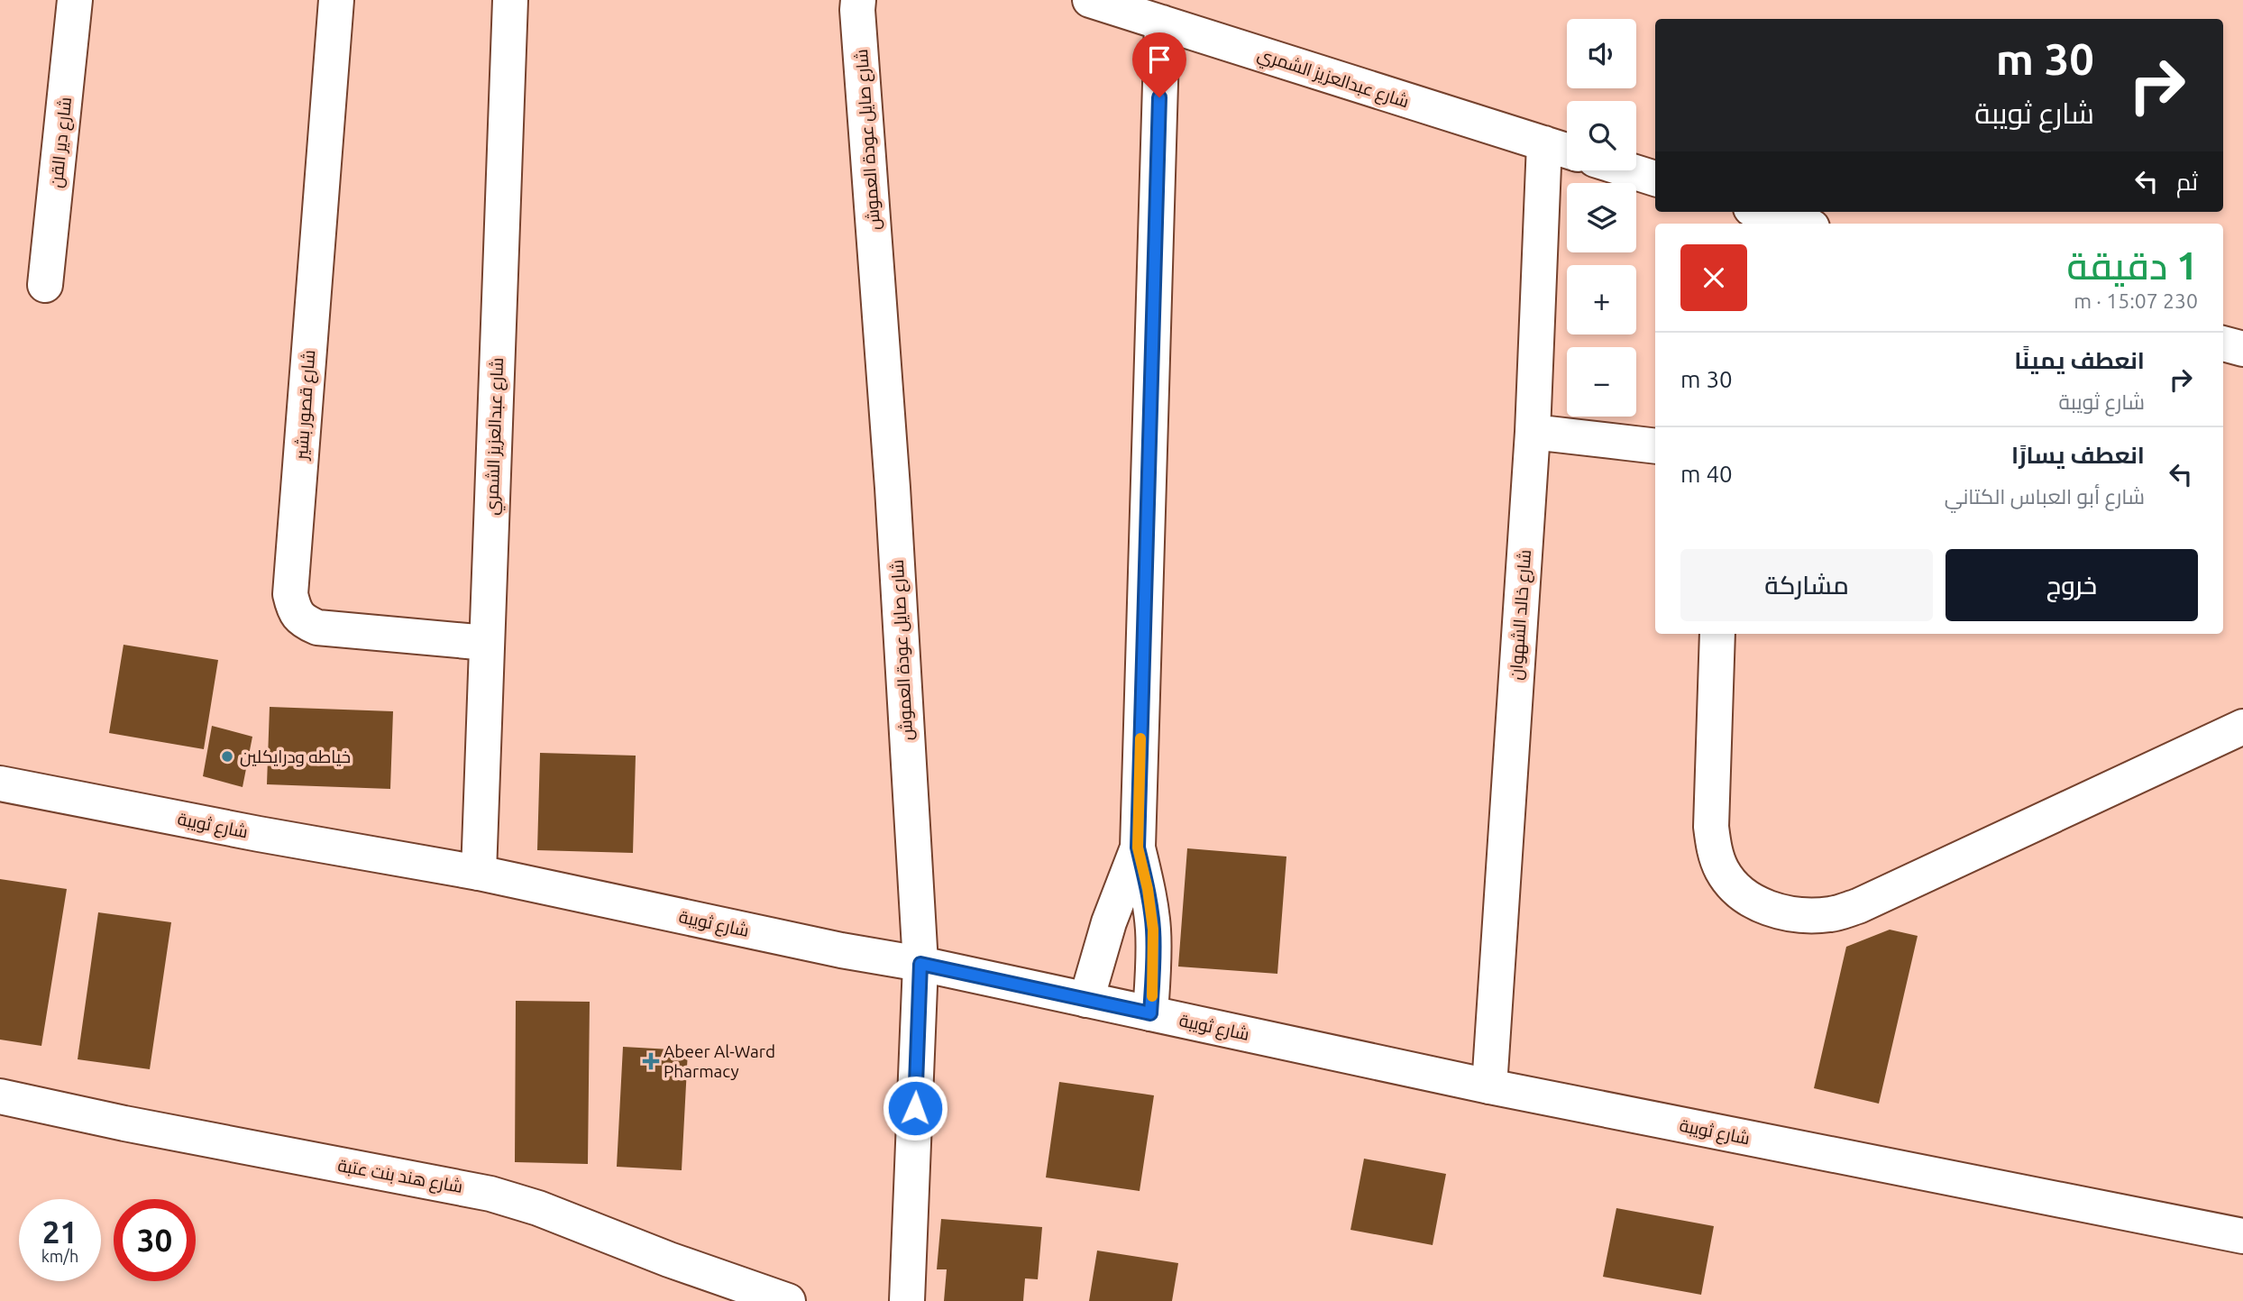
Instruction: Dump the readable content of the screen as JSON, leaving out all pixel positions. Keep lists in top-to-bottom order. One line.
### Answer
{"streets":{"street":["شارع عبدالعزيز الشمري","شارع صايل عودة العموش","شارع دير القن","شارع قصور بشير","شارع خالد الشهوان","شارع ثويبة","شارع هند بنت عتبة"]},"crossings":[["شارع عبدالعزيز الشمري","شارع قصور بشير"],["شارع عبدالعزيز الشمري","شارع خالد الشهوان"],["شارع عبدالعزيز الشمري","شارع ثويبة"],["شارع صايل عودة العموش","شارع ثويبة"],["شارع خالد الشهوان","شارع ثويبة"]],"places":{"other":["خياطه ودرايكلين"],"health":["Abeer Al-Ward Pharmacy"]},"page":{"map_buttons":["+","−"],"turn":["30 m","شارع ثويبة"],"then":"ثم","heading":["1 دقيقة","230 m · 15:07"],"list":[{"name":"انعطف يمينًا","note":"شارع ثويبة","value":"30 m"},{"name":"انعطف يسارًا","note":"شارع أبو العباس الكتاني","value":"40 m"}],"buttons":["خروج","مشاركة"],"speed":"21 km/h","limit":"30"}}
